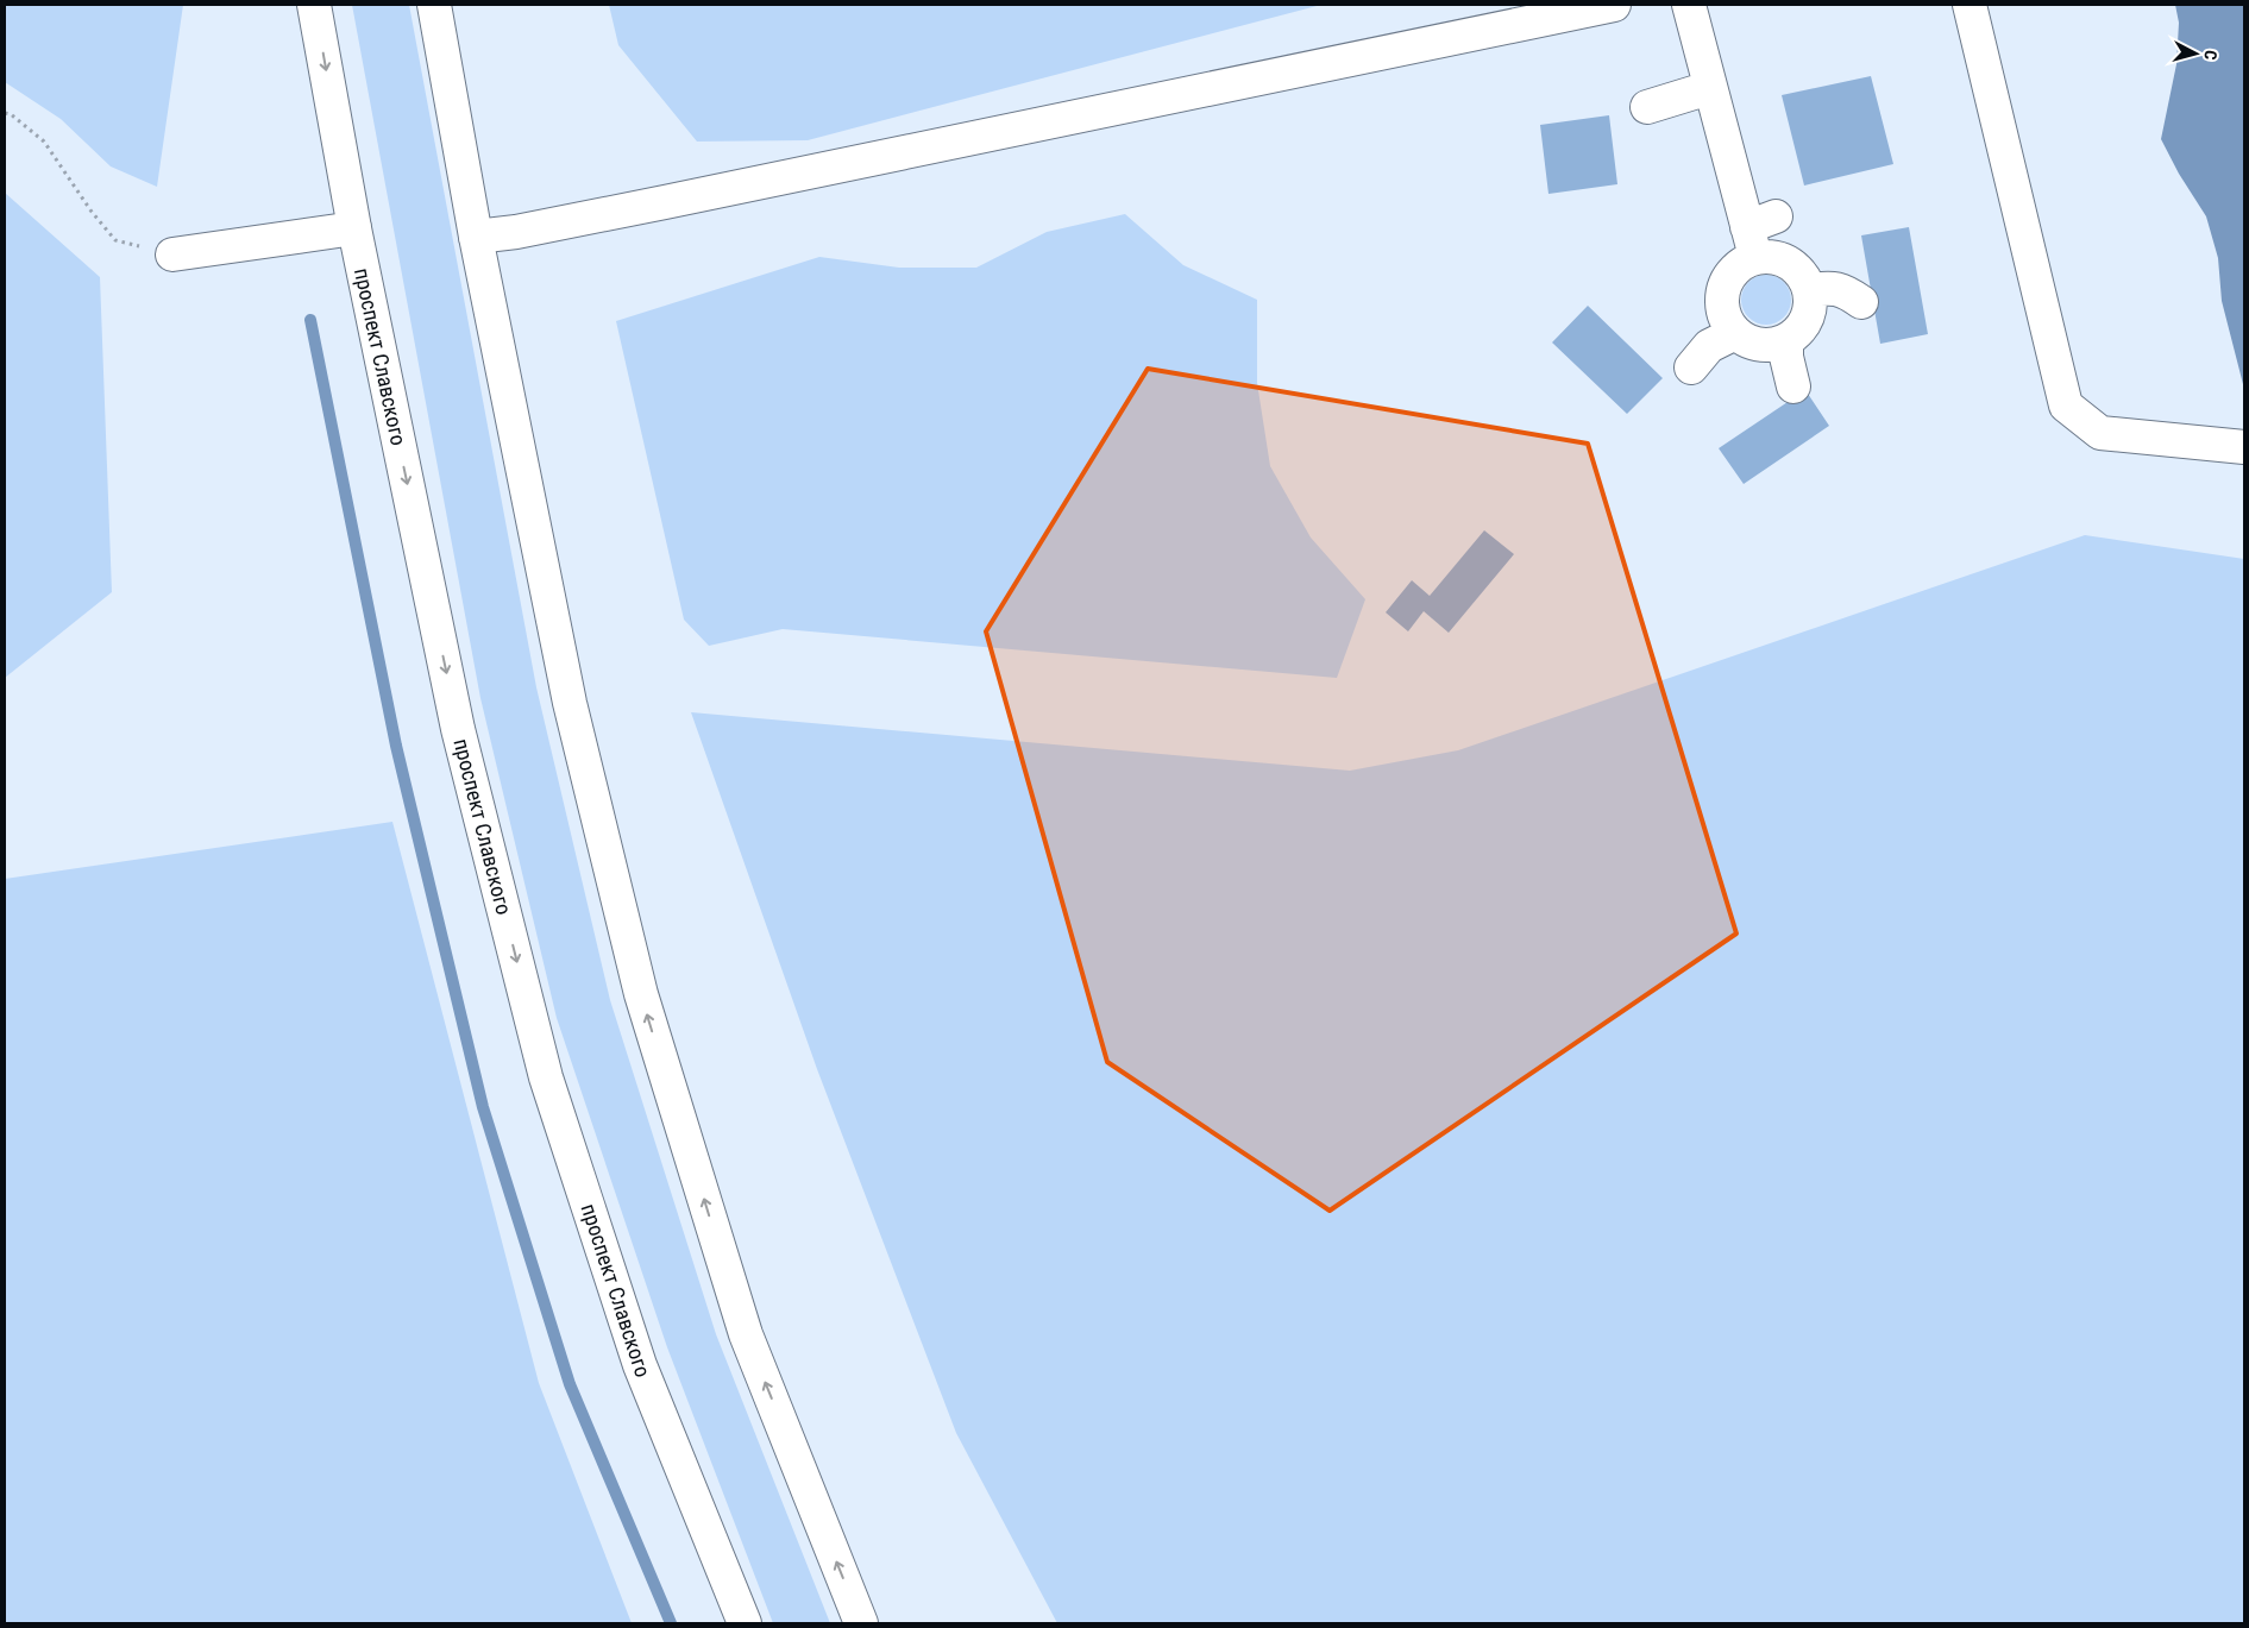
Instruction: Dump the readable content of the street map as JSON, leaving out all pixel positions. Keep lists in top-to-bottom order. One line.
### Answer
{"streets":{"main road":["проспект Славского"]},"north":"right"}
